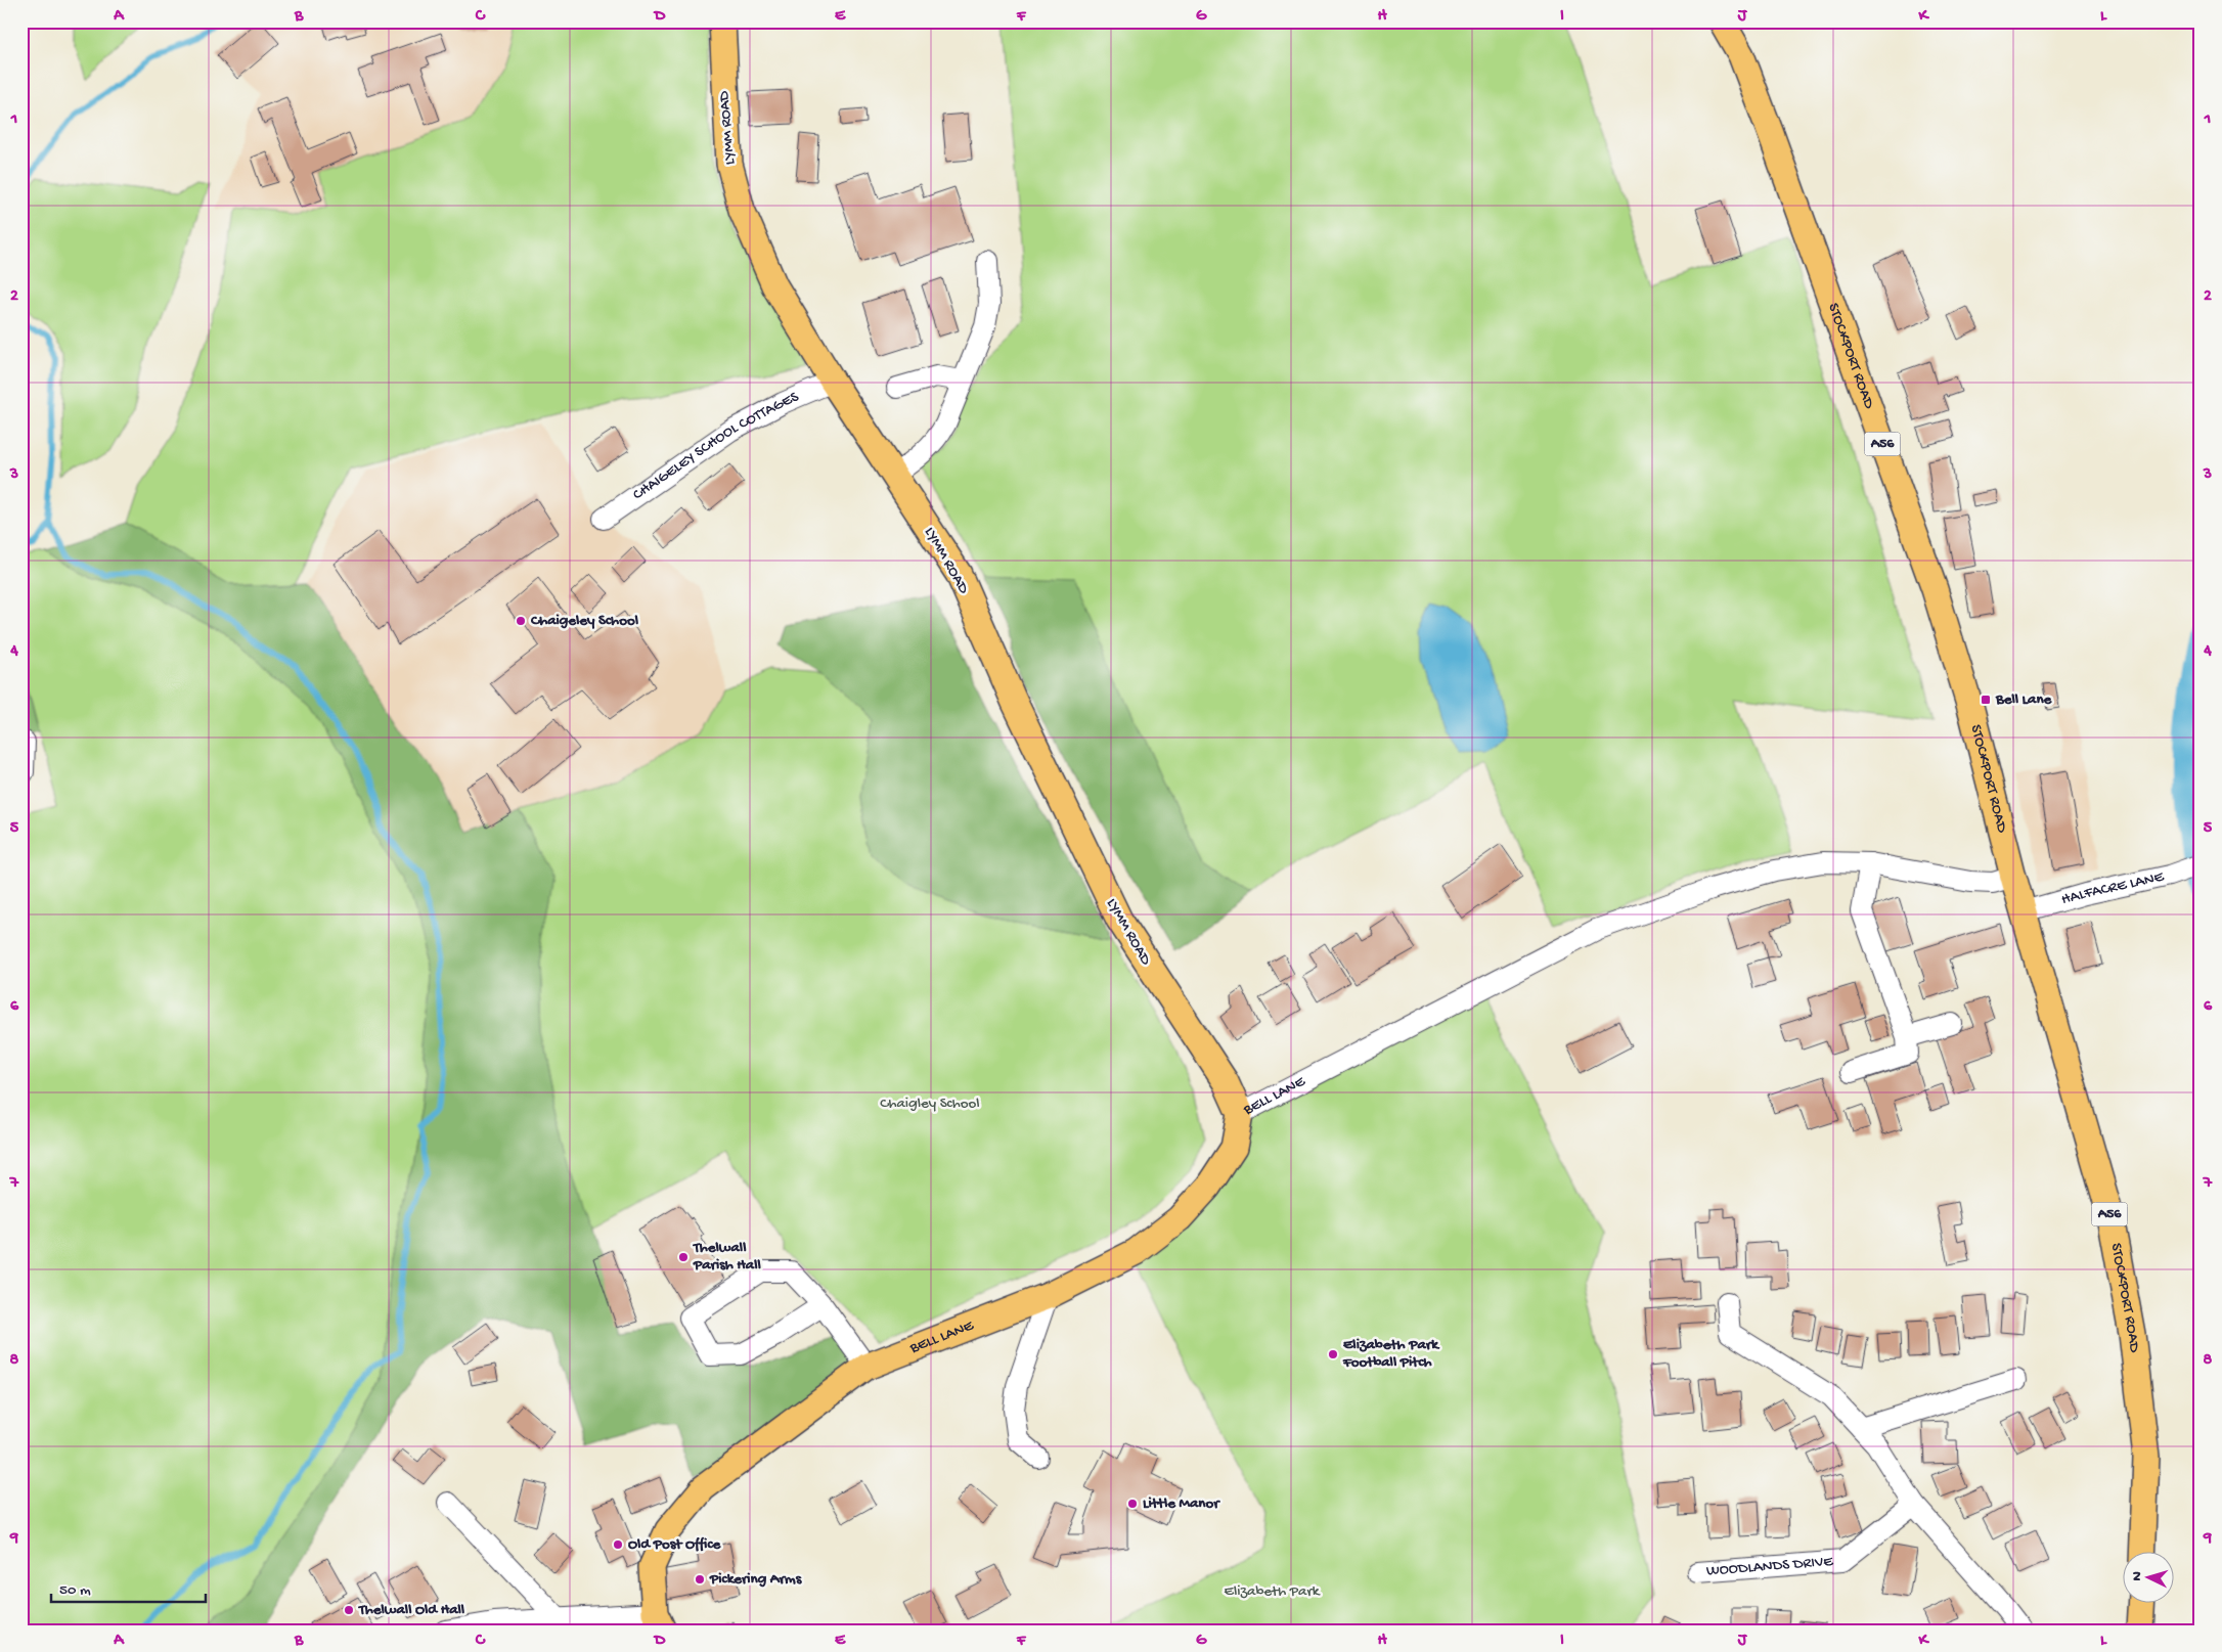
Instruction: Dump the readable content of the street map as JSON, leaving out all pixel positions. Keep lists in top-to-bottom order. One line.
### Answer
{"streets":{"main road":["LYMM ROAD","STOCKPORT ROAD","A56","BELL LANE"],"street":["CHAIGELEY SCHOOL COTTAGES","HALFACRE LANE","WOODLANDS DRIVE"]},"crossings":[["LYMM ROAD","CHAIGELEY SCHOOL COTTAGES"],["LYMM ROAD","BELL LANE"],["STOCKPORT ROAD","HALFACRE LANE"],["STOCKPORT ROAD","BELL LANE"]],"parks":["Chaigley School","Elizabeth Park"],"places":{"other":["Chaigeley School","Thelwall Parish Hall","Elizabeth Park Football Pitch","Little Manor","Old Post Office","Pickering Arms","Thelwall Old Hall"],"transit":["Bell Lane"]},"scale_bar":"50 m","north":"left","grid":{"columns":["A","B","C","D","E","F","G","H","I","J","K","L"],"rows":["1","2","3","4","5","6","7","8","9"]}}
